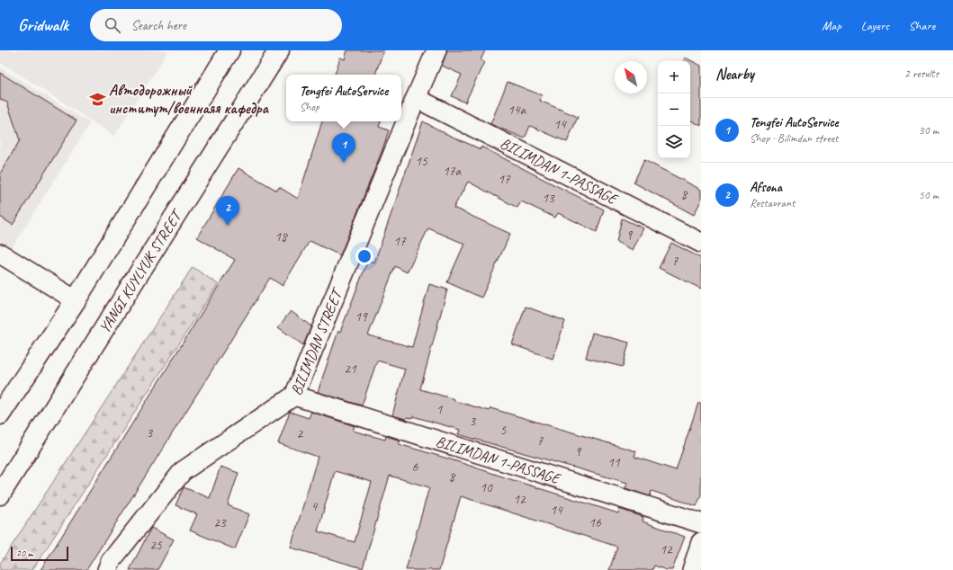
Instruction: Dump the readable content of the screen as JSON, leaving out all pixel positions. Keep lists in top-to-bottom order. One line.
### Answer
{"streets":{"main road":["YANGI KUYLYUK STREET"],"street":["BILIMDAN 1-PASSAGE","BILIMDAN STREET"]},"crossings":[["BILIMDAN 1-PASSAGE","BILIMDAN STREET"]],"places":{"school or university":["Автодорожный институт/военнаяя кафедра"]},"house_numbers":["14a","14","15","17a","17","8","13","9","18","17","7","19","21","1","3","5","3","2","7","9","11","6","8","10","12","4","14","23","16","25","12"],"scale_bar":"20 m","north":"top left","page":{"header":"Gridwalk","search":"Search here","nav":["Map","Layers","Share"],"heading":["Nearby","2 results"],"map_buttons":["+","−"],"popup":["Tengfei AutoService","Shop"],"list":[{"mark":"1","name":"Tengfei AutoService","note":"Shop · Bilimdan street","value":"30 m"},{"mark":"2","name":"Afsona","note":"Restaurant","value":"50 m"}],"pins":["1","2"],"scale":"20 m"}}
